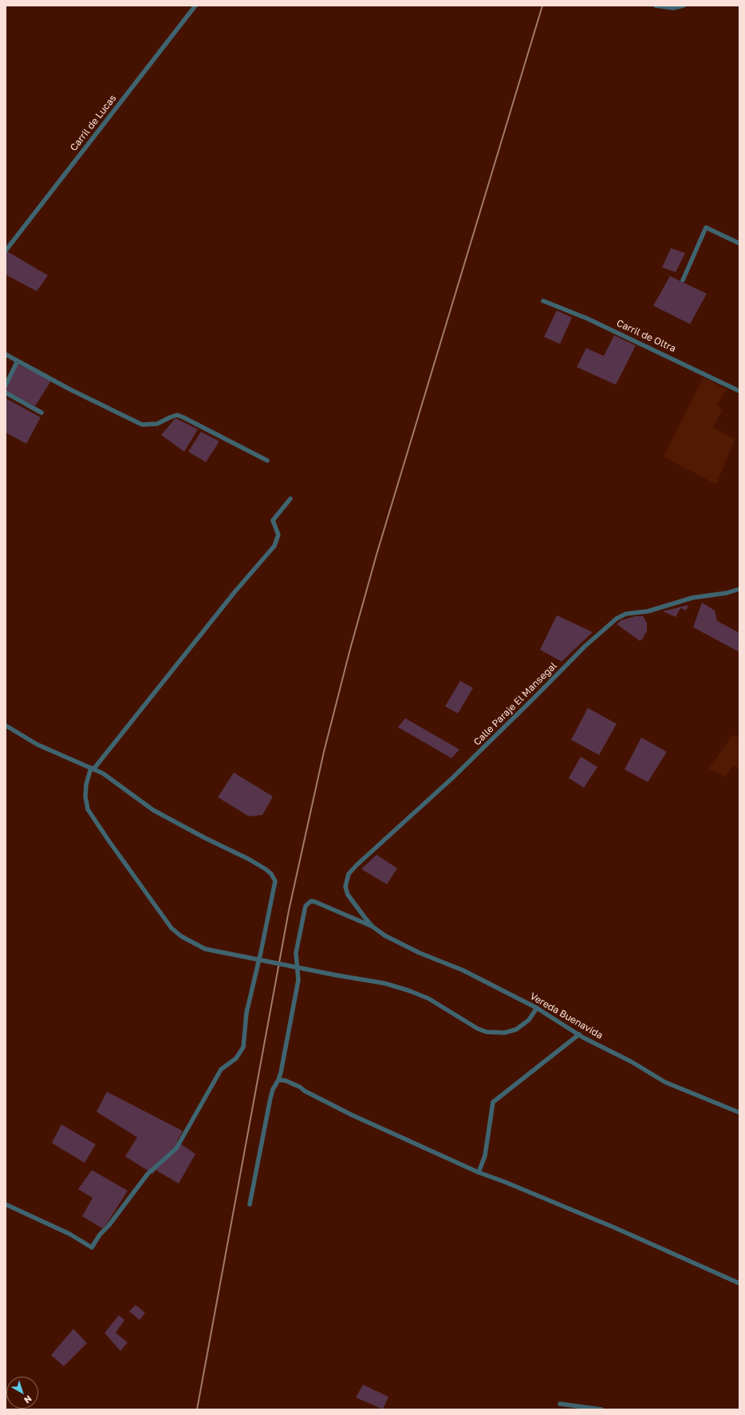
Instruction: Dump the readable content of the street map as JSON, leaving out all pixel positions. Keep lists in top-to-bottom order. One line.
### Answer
{"streets":{"street":["Carril de Lucas","Carril de Oltra","Calle Paraje El Mansegal","Vereda Buenavida"]},"crossings":[["Calle Paraje El Mansegal","Vereda Buenavida"]],"north":"bottom right"}
